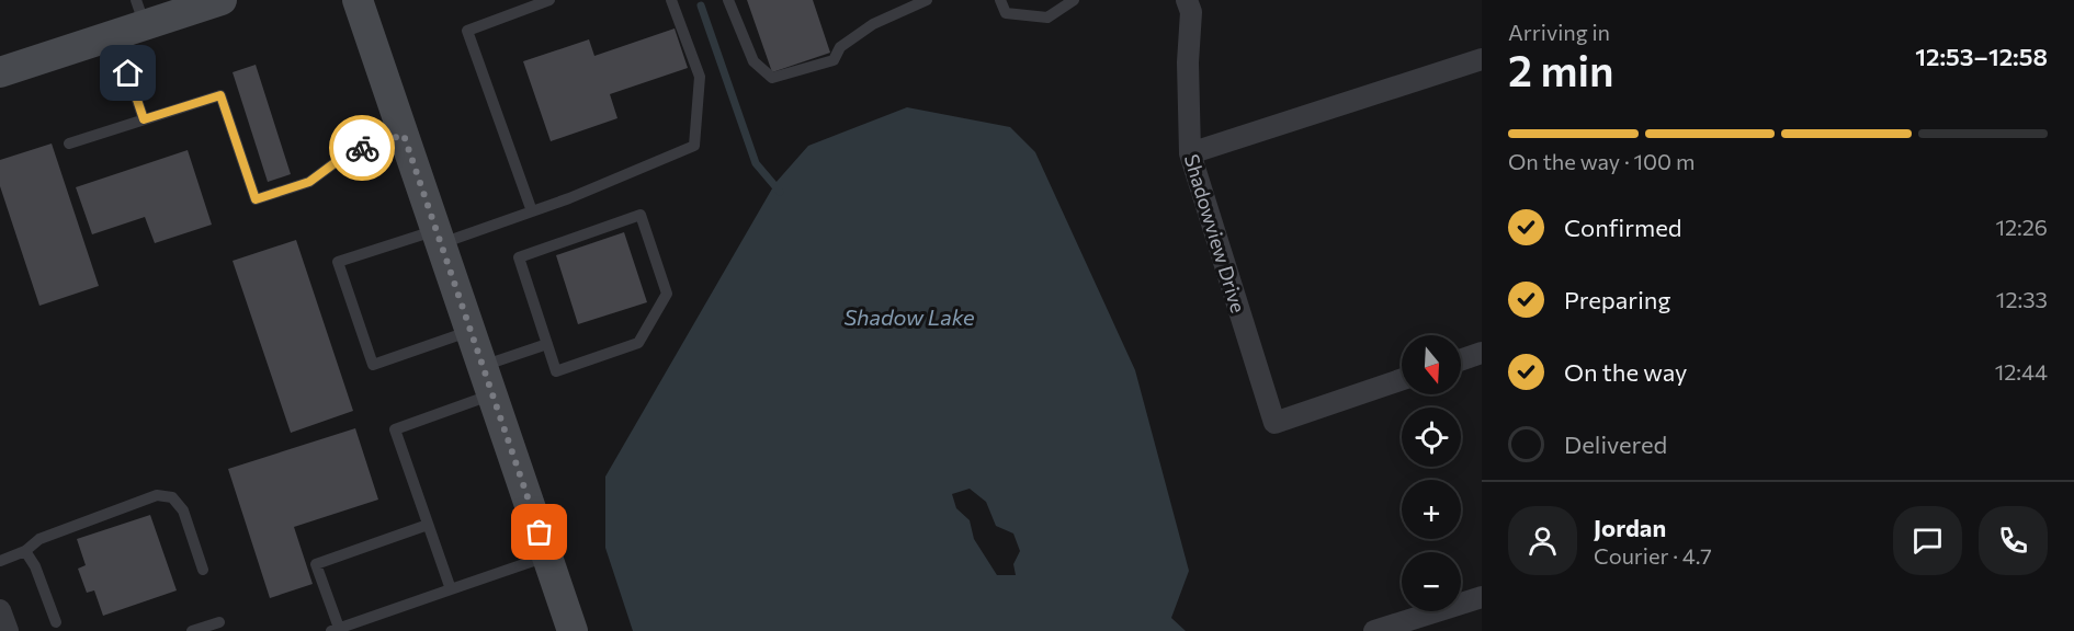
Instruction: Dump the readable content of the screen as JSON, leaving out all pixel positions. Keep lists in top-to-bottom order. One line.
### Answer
{"streets":{"street":["Shadowview Drive"]},"water":["Shadow Lake"],"north":"bottom","page":{"heading":["2 min","Arriving in","12:53–12:58"],"panel":["Jordan","Courier · 4.7"],"bar":"On the way · 100 m","list":[["Confirmed","12:26"],["Preparing","12:33"],["On the way","12:44"],"Delivered"],"map_buttons":["+","−"]}}
